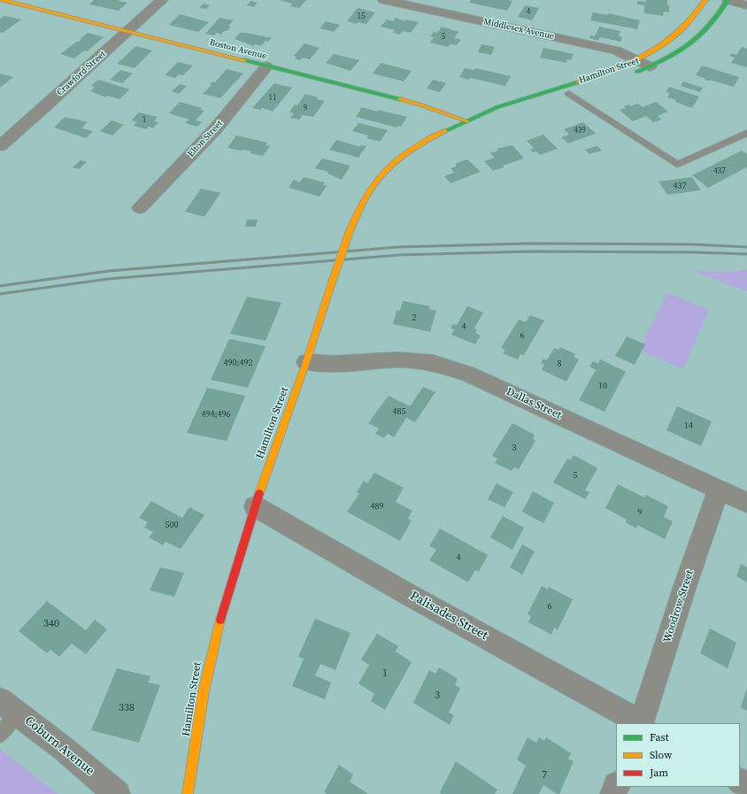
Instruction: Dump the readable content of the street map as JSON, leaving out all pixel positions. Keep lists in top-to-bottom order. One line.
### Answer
{"streets":{"main road":["Boston Avenue","Hamilton Street"],"street":["Middlesex Avenue","Crawford Street","Elton Street","Dallas Street","Woodrow Street","Palisades Street","Coburn Avenue"]},"crossings":[["Middlesex Avenue","Hamilton Street"],["Boston Avenue","Hamilton Street"],["Boston Avenue","Crawford Street"],["Boston Avenue","Elton Street"],["Hamilton Street","Dallas Street"],["Hamilton Street","Palisades Street"],["Dallas Street","Woodrow Street"]],"house_numbers":["4","15","5","11","9","1","439","437","437","2","4","6","490;492","8","10","485","494;496","14","3","5","489","9","500","4","6","340","1","3","338","7"],"legend":["Fast","Slow","Jam"]}
